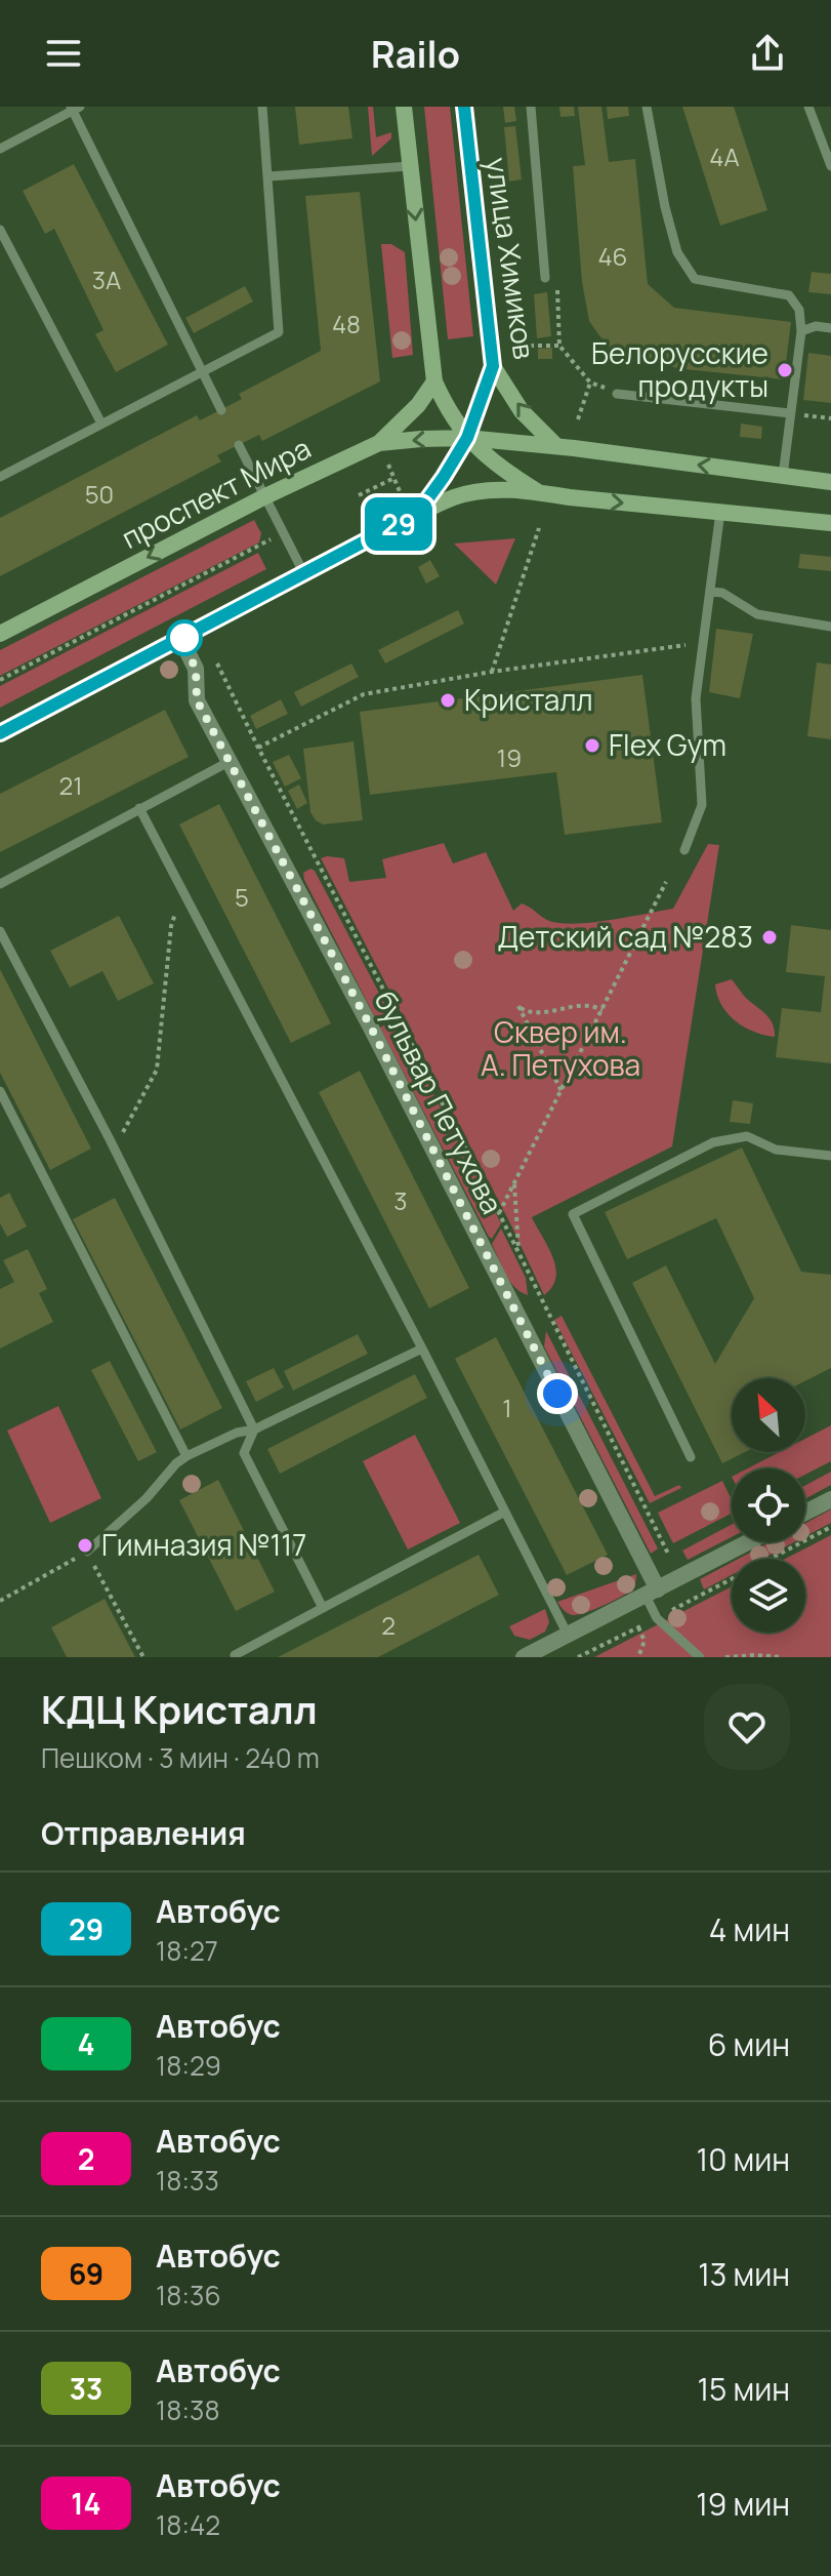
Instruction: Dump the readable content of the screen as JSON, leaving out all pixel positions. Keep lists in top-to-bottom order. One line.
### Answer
{"streets":{"main road":["улица Химиков","проспект Мира"],"street":["бульвар Петухова"]},"crossings":[["улица Химиков","проспект Мира"]],"parks":["Сквер им. А. Петухова"],"places":["Белорусские продукты","Кристалл","Flex Gym","Детский сад №283","Гимназия №117"],"lines":["bus line 29"],"house_numbers":["4А","46","3А","48","50","19","21","5","3","1","2"],"north":"top left","page":{"header":"Railo","on_map":"29","heading":[["КДЦ Кристалл","Пешком · 3 мин · 240 m"],"Отправления"],"list":[{"mark":"29","name":"Автобус","note":"18:27","value":"4 мин"},{"mark":"4","name":"Автобус","note":"18:29","value":"6 мин"},{"mark":"2","name":"Автобус","note":"18:33","value":"10 мин"},{"mark":"69","name":"Автобус","note":"18:36","value":"13 мин"},{"mark":"33","name":"Автобус","note":"18:38","value":"15 мин"},{"mark":"14","name":"Автобус","note":"18:42","value":"19 мин"}]}}
